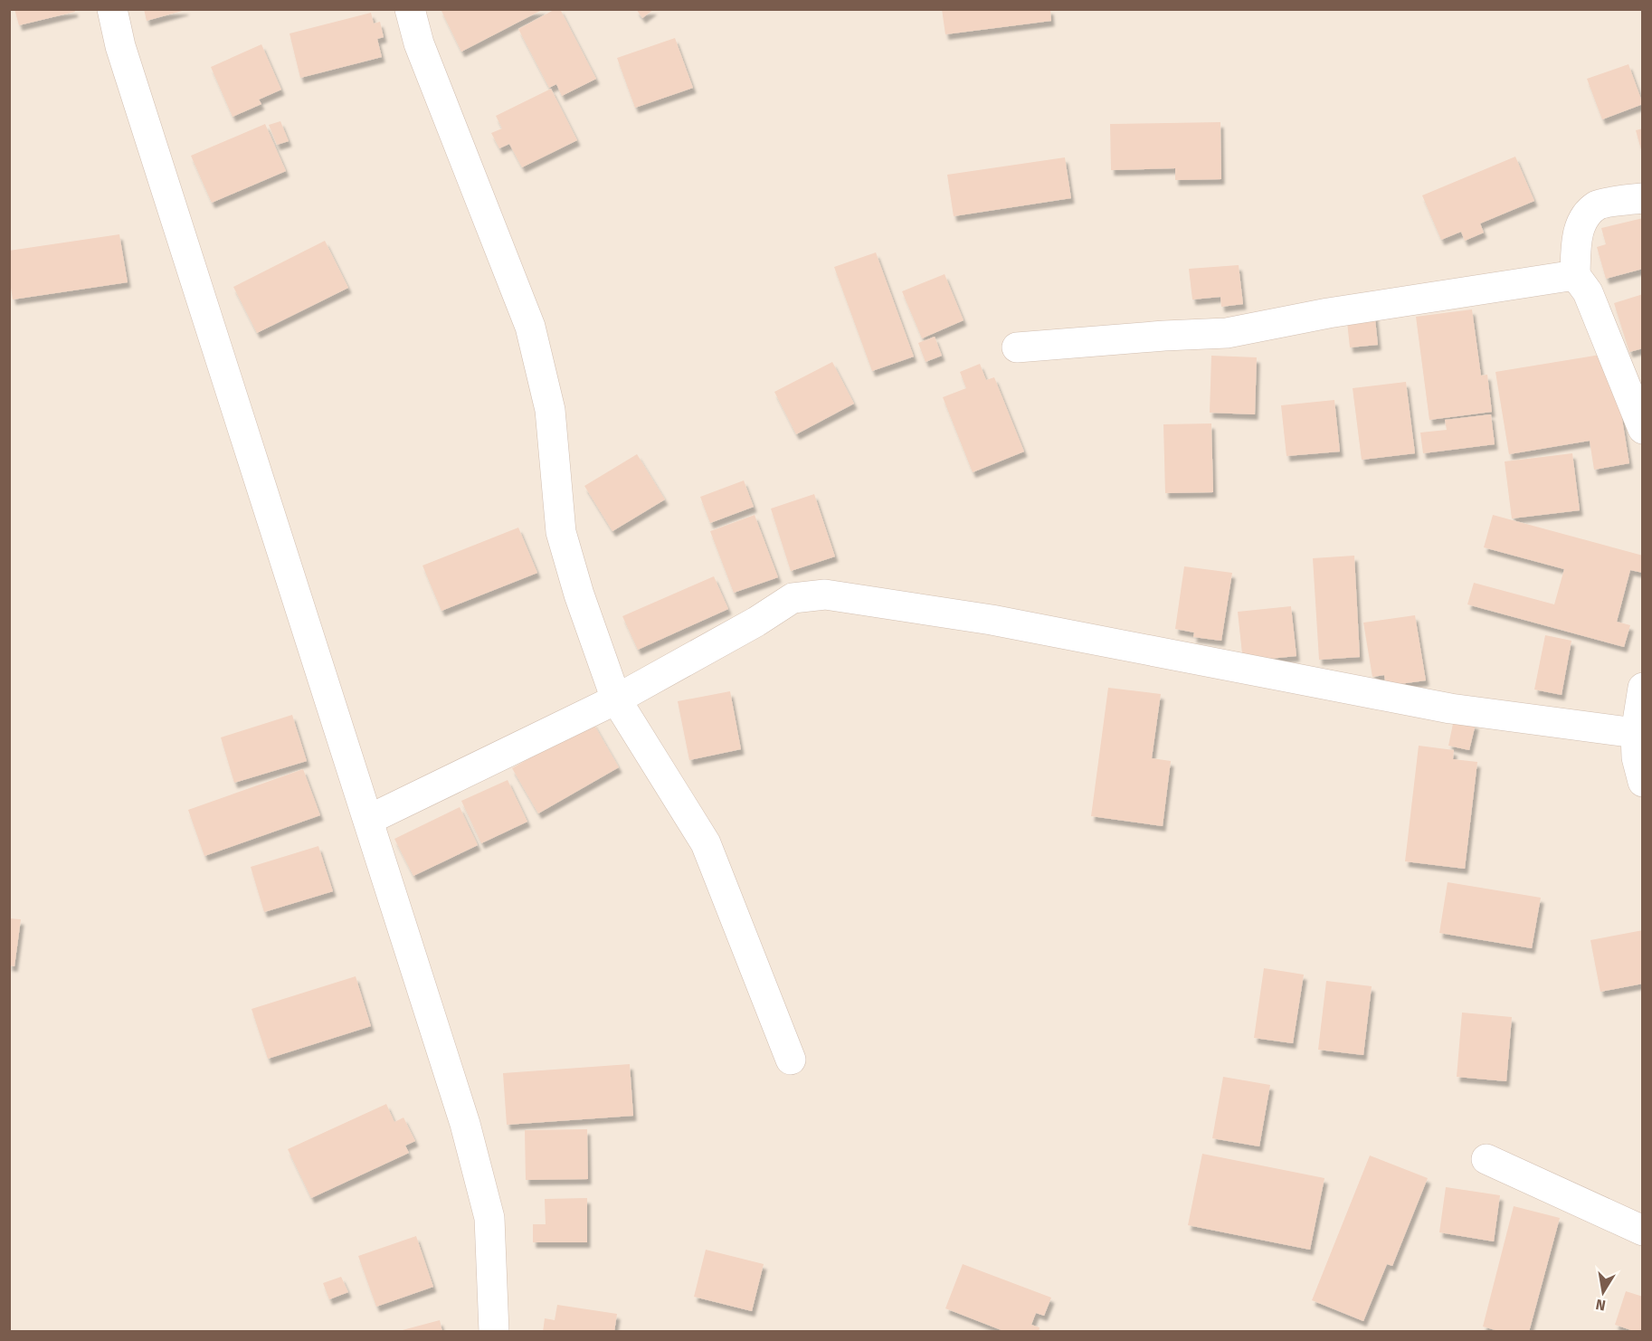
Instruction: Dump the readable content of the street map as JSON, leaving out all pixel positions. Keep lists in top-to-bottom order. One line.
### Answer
{"north":"bottom"}
